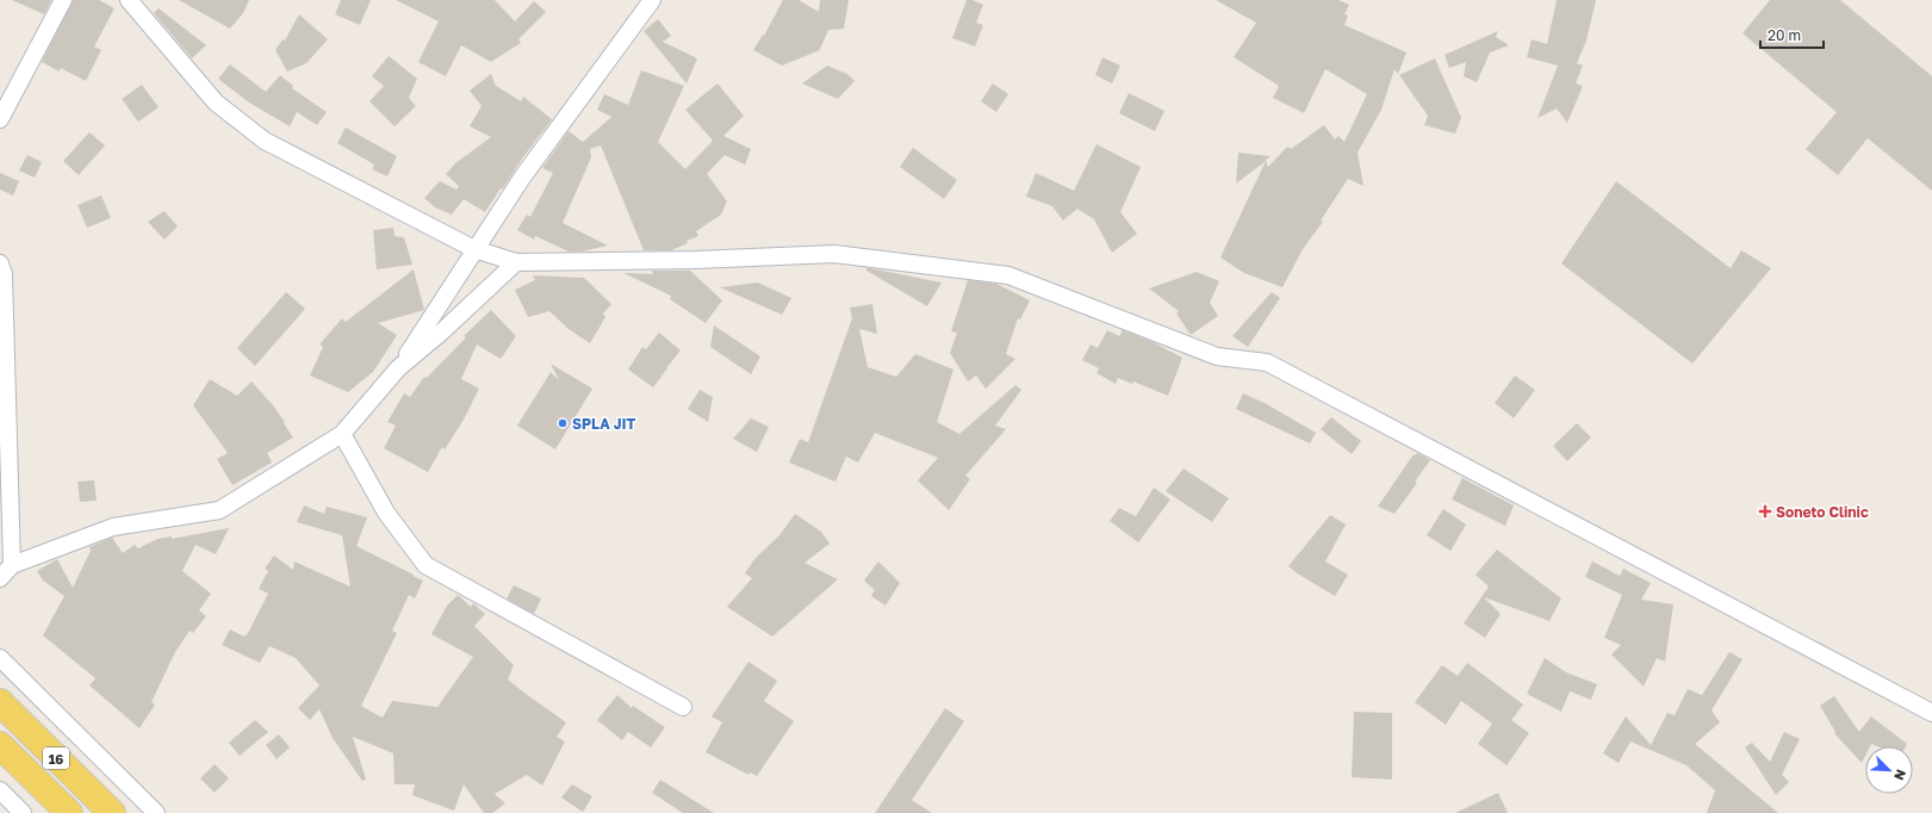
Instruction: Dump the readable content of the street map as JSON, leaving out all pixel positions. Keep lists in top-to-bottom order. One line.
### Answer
{"streets":{"main road":["16"]},"places":{"other":["SPLA JIT"],"health":["Soneto Clinic"]},"scale_bar":"20 m","north":"bottom right"}
